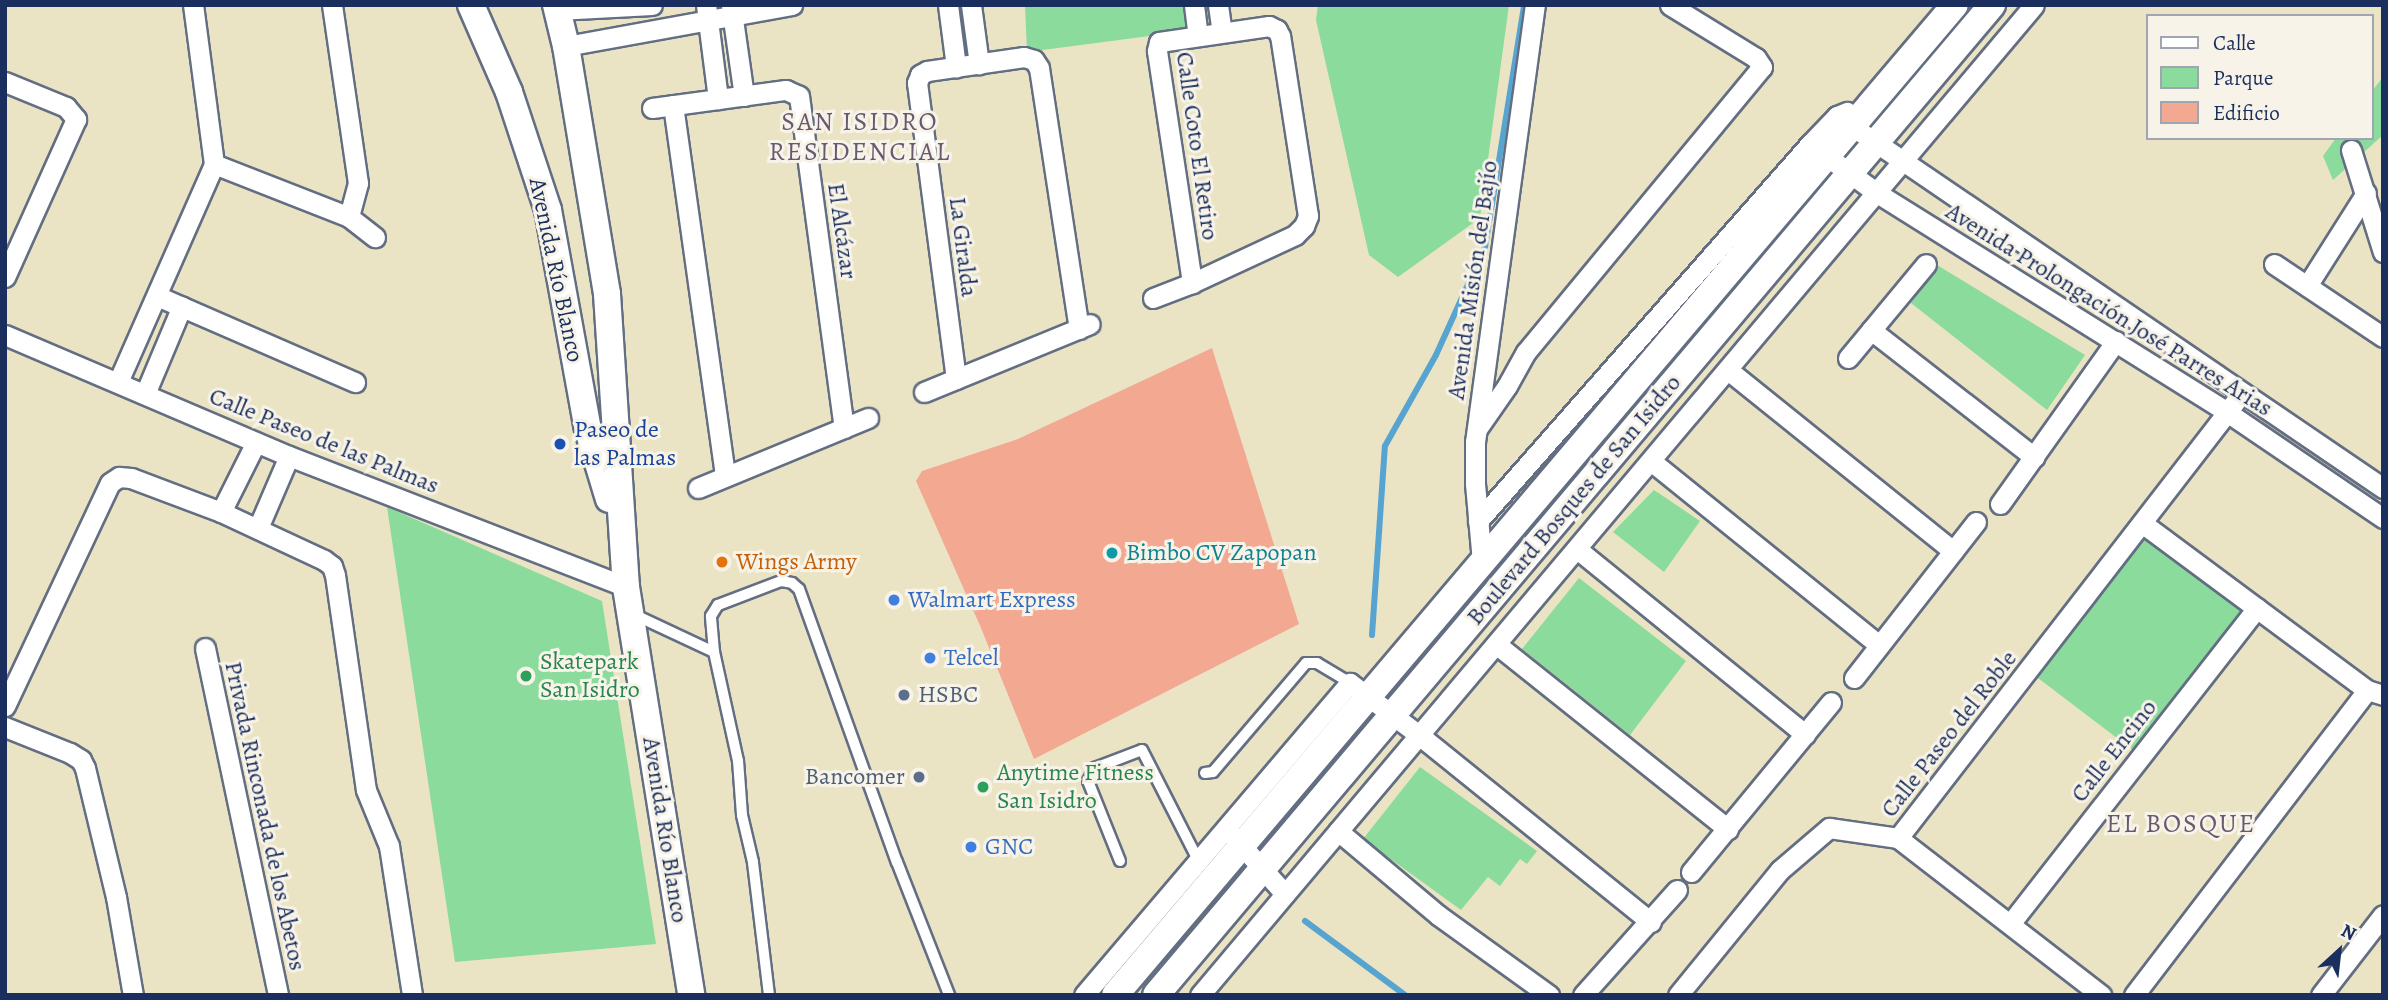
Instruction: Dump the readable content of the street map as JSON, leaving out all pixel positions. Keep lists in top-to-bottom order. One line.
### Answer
{"streets":{"main road":["Avenida Río Blanco","Boulevard Bosques de San Isidro"],"street":["Calle Coto El Retiro","El Alcázar","La Giralda","Avenida Misión del Bajío","Avenida Prolongación José Parres Arias","Calle Paseo de las Palmas","Calle Paseo del Roble","Calle Encino","Privada Rinconada de los Abetos"]},"crossings":[["Avenida Río Blanco","Calle Paseo de las Palmas"],["Avenida Misión del Bajío","Boulevard Bosques de San Isidro"],["Avenida Prolongación José Parres Arias","Boulevard Bosques de San Isidro"],["Avenida Prolongación José Parres Arias","Calle Paseo del Roble"],["Calle Paseo del Roble","Calle Encino"]],"districts":["SAN ISIDRO RESIDENCIAL","EL BOSQUE"],"places":["Paseo de las Palmas","Bimbo CV Zapopan","Wings Army","Walmart Express","Telcel","Skatepark San Isidro","HSBC","Bancomer","Anytime Fitness San Isidro","GNC"],"legend":["Calle","Parque","Edificio"],"north":"top right"}
